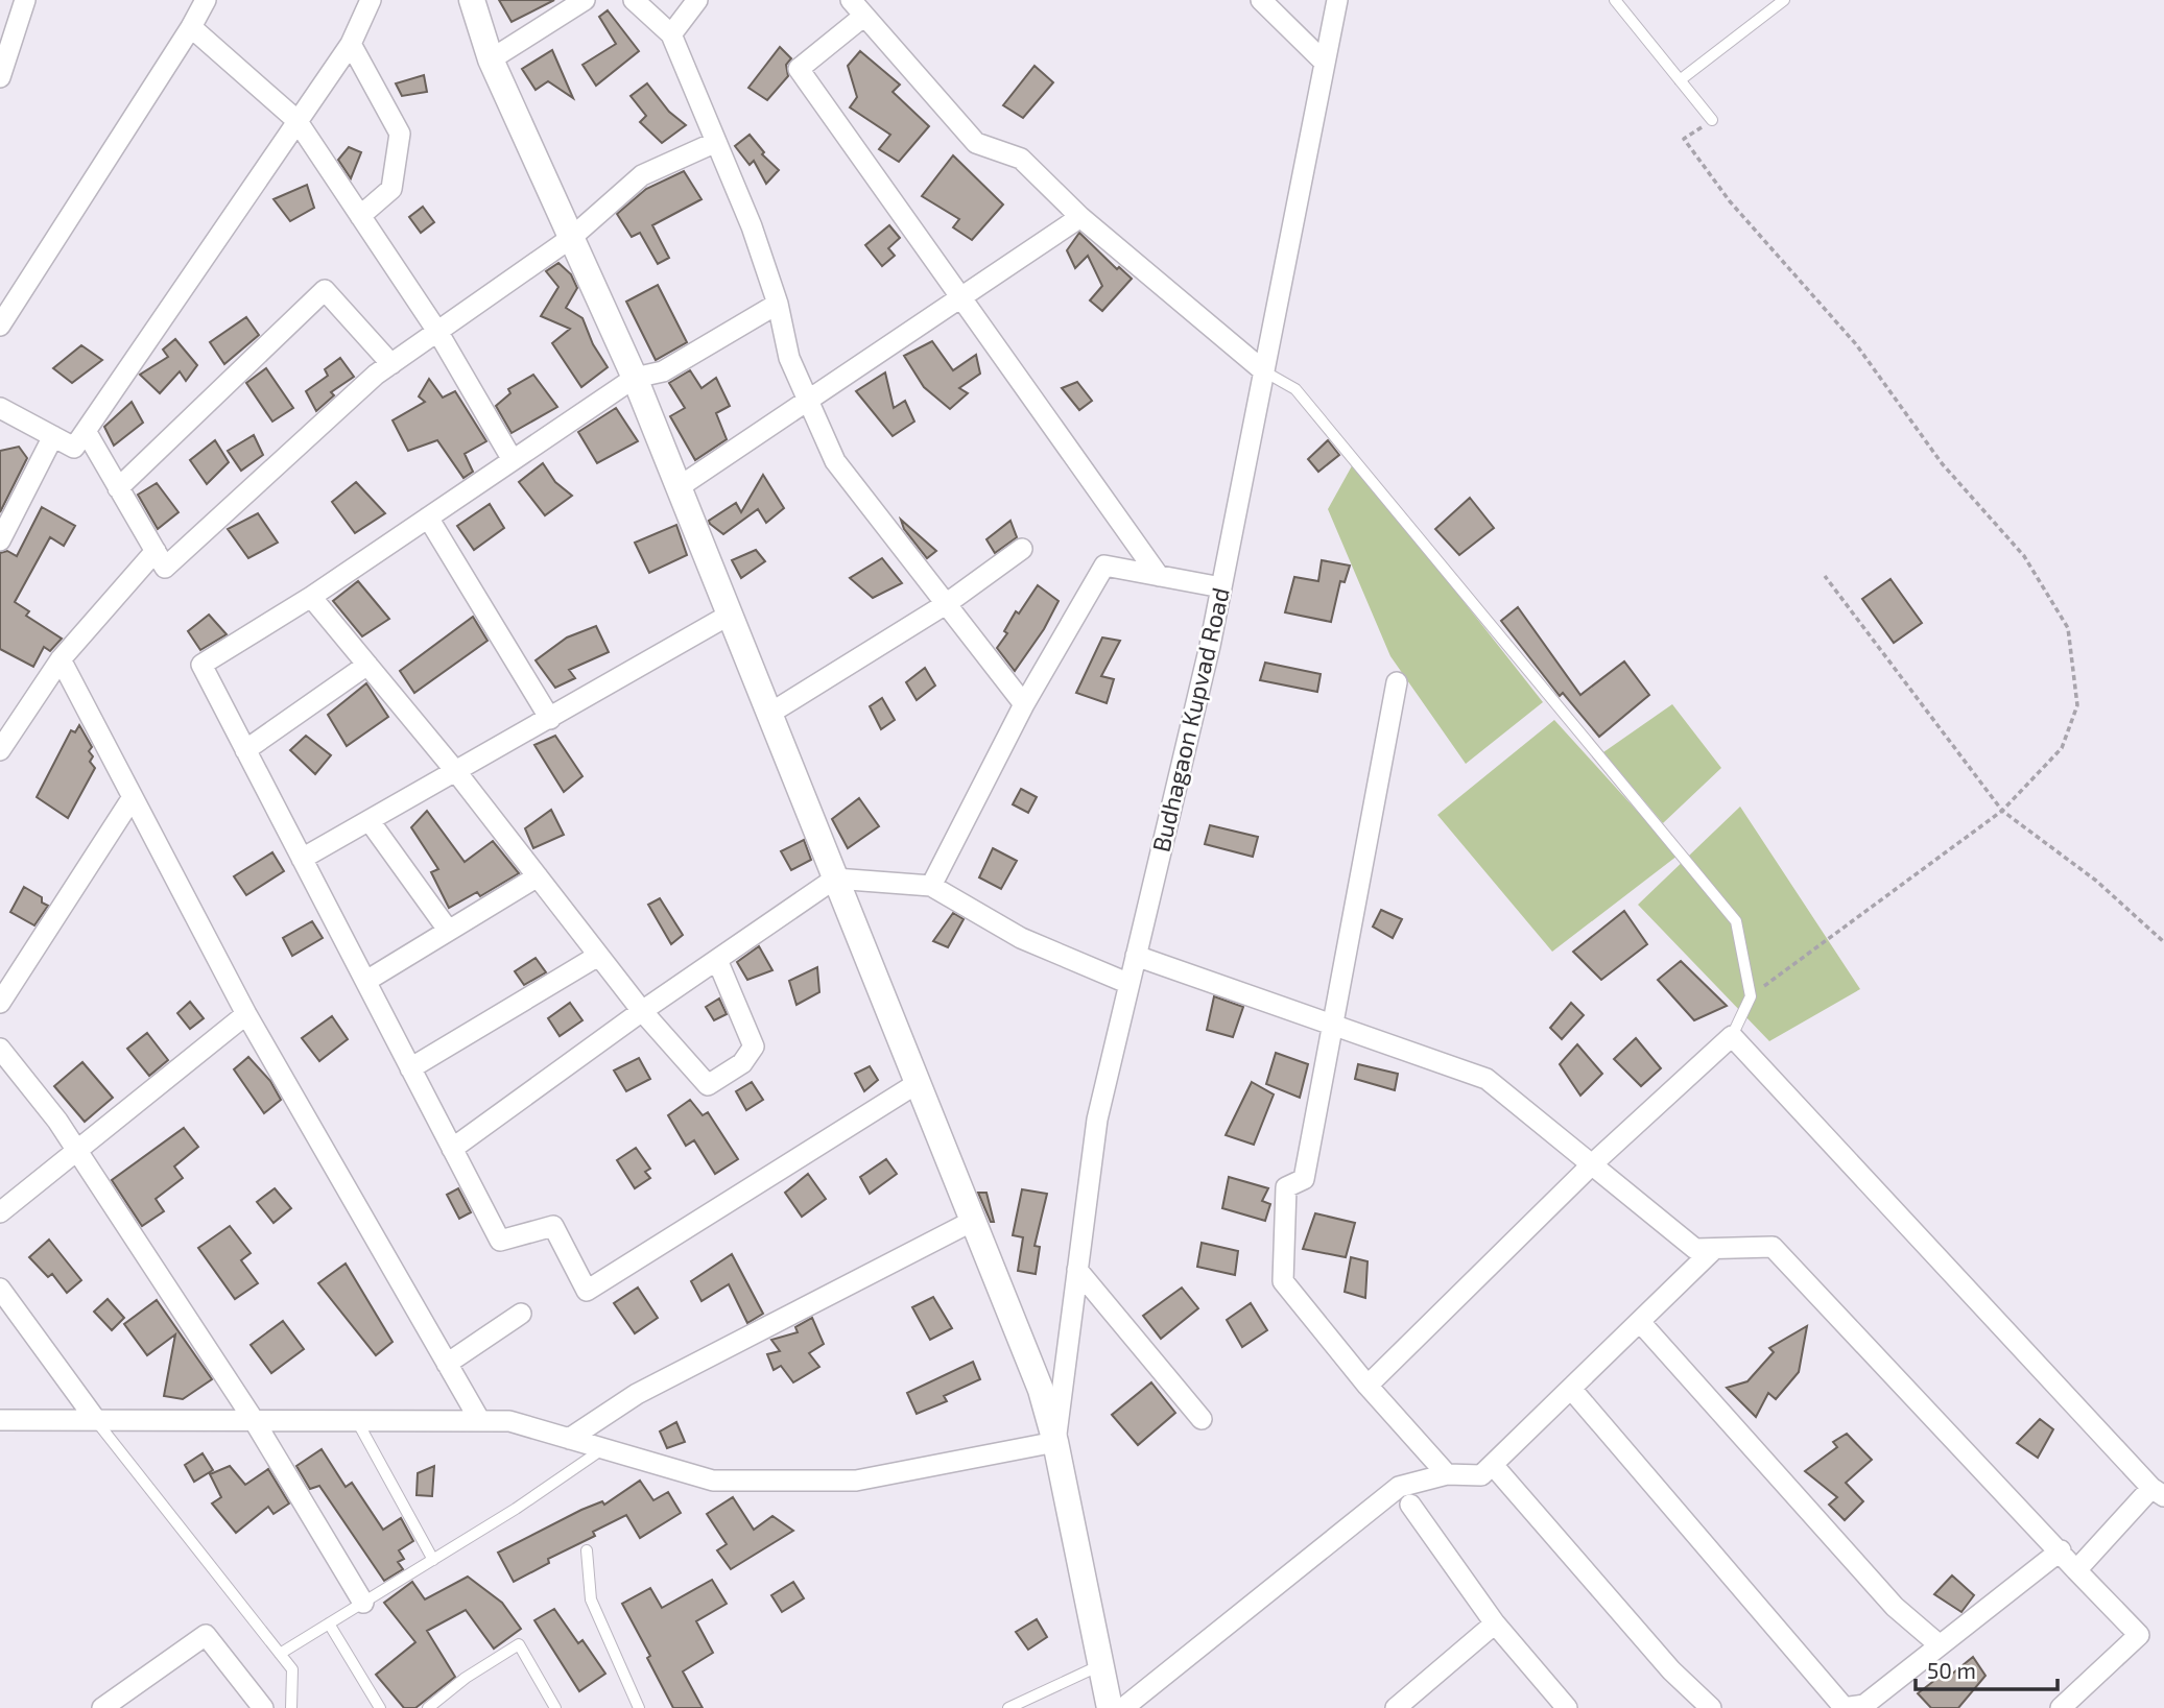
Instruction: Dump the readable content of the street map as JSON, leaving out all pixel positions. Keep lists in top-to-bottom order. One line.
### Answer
{"streets":{"street":["Budhagaon Kupvad Road"]},"scale_bar":"50 m"}
